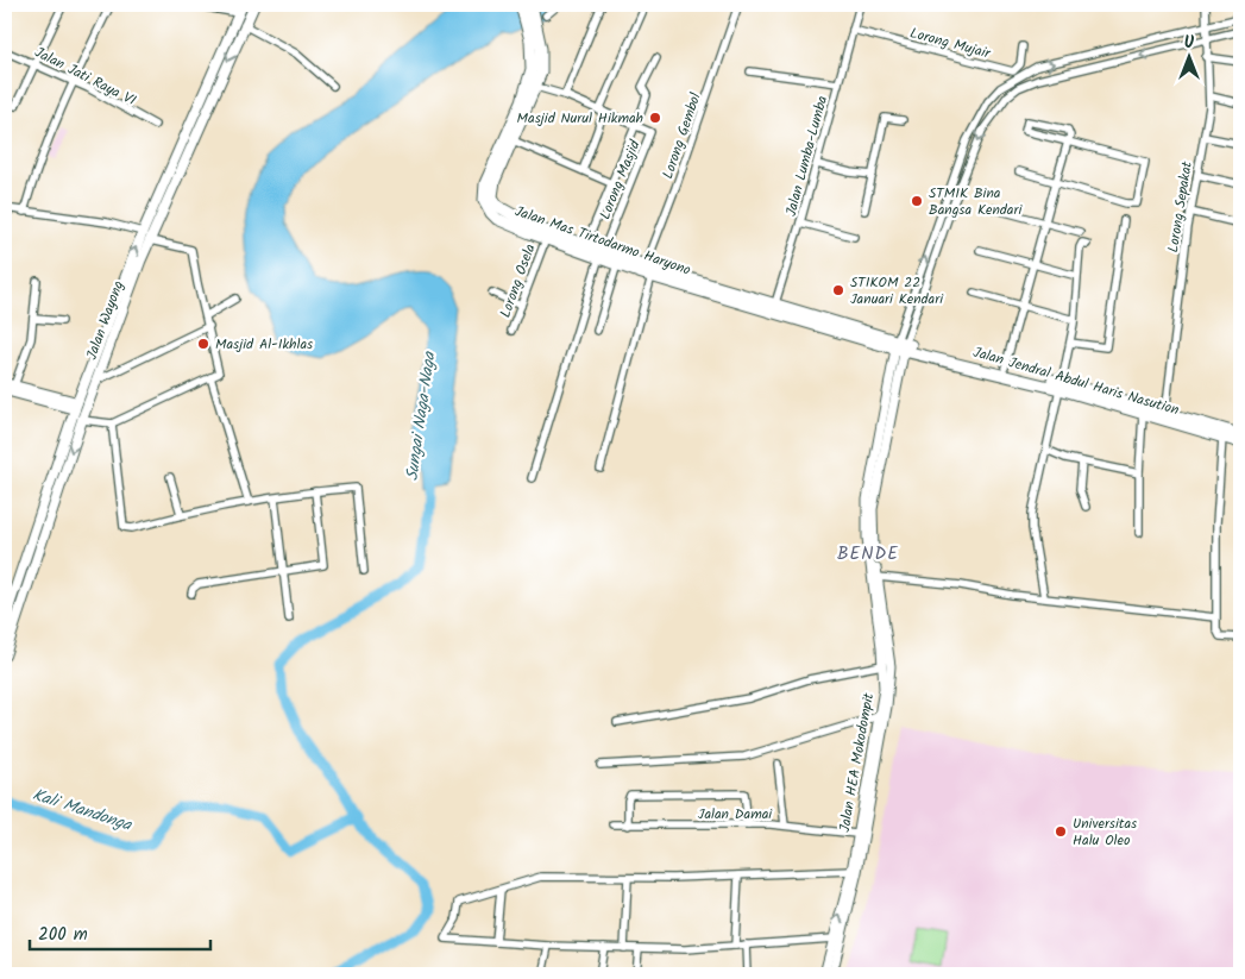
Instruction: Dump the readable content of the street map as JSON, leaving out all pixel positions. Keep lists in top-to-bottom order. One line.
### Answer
{"streets":{"highway":["Jalan Mas Tirtodarmo Haryono","Jalan Jendral Abdul Haris Nasution"],"main road":["Jalan Wayong"],"street":["Lorong Mujair","Jalan Jati Raya VI","Lorong Gembol","Jalan Lumba-Lumba","Lorong Masjid","Lorong Sepakat","Lorong Osela","Jalan HEA Mokodompit","Jalan Damai"]},"crossings":[["Lorong Mujair","Jalan Lumba-Lumba"],["Lorong Gembol","Jalan Mas Tirtodarmo Haryono"],["Jalan Lumba-Lumba","Jalan Mas Tirtodarmo Haryono"],["Lorong Masjid","Jalan Mas Tirtodarmo Haryono"],["Lorong Sepakat","Jalan Jendral Abdul Haris Nasution"],["Jalan Mas Tirtodarmo Haryono","Lorong Osela"],["Jalan Mas Tirtodarmo Haryono","Jalan Jendral Abdul Haris Nasution"],["Jalan Mas Tirtodarmo Haryono","Jalan HEA Mokodompit"],["Jalan Jendral Abdul Haris Nasution","Jalan HEA Mokodompit"],["Jalan HEA Mokodompit","Jalan Damai"]],"districts":["BENDE"],"water":["Sungai Naga-Naga","Kali Mandonga"],"places":["Masjid Nurul Hikmah","STMIK Bina Bangsa Kendari","STIKOM 22 Januari Kendari","Masjid Al-Ikhlas","Universitas Halu Oleo"],"scale_bar":"200 m","north":"top"}
